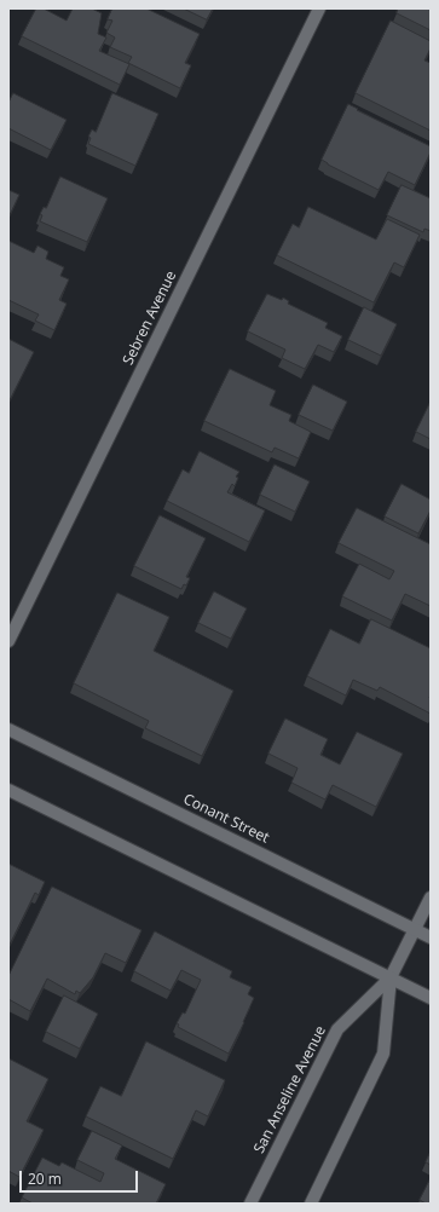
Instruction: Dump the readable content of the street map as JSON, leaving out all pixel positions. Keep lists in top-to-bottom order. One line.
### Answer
{"streets":{"street":["Sebren Avenue","Conant Street","San Anseline Avenue"]},"crossings":[["Conant Street","San Anseline Avenue"]],"scale_bar":"20 m"}
